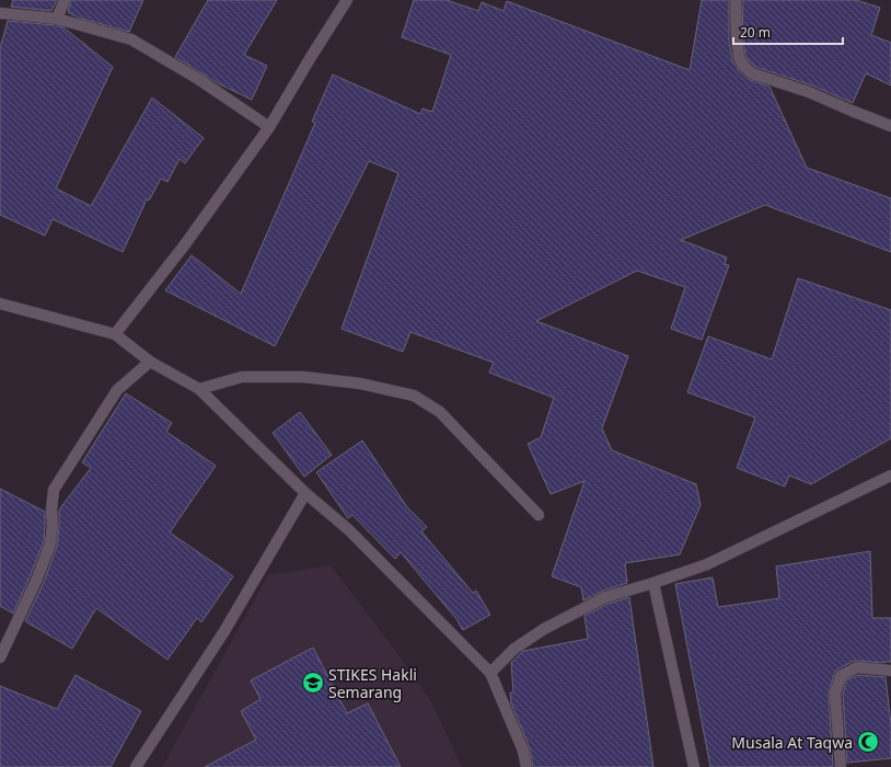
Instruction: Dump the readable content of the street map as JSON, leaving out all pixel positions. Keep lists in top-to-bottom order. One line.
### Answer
{"places":{"school or university":["STIKES Hakli Semarang"],"mosque":["Musala At Taqwa"]},"scale_bar":"20 m"}
